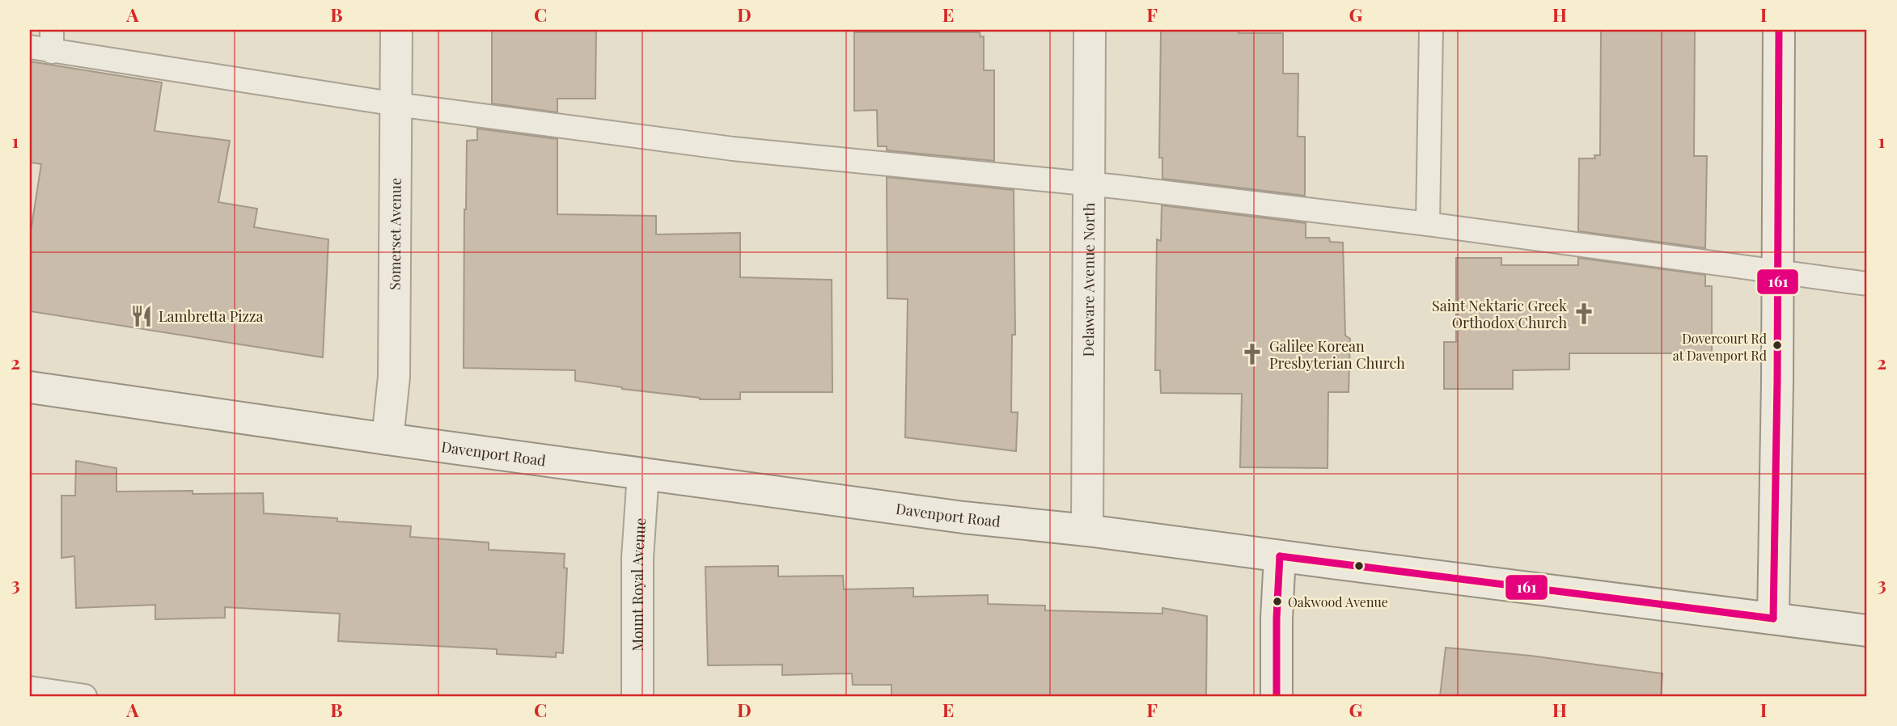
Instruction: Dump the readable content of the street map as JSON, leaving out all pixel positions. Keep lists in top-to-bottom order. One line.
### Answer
{"streets":{"street":["Somerset Avenue","Delaware Avenue North","Davenport Road","Mount Royal Avenue"]},"crossings":[["Somerset Avenue","Davenport Road"],["Delaware Avenue North","Davenport Road"],["Davenport Road","Mount Royal Avenue"]],"places":{"church":["Saint Nektaric Greek Orthodox Church","Galilee Korean Presbyterian Church"],"restaurant":["Lambretta Pizza"],"other":["Dovercourt Rd at Davenport Rd","Oakwood Avenue"]},"lines":["transit line 161"],"grid":{"columns":["A","B","C","D","E","F","G","H","I"],"rows":["1","2","3"]}}
